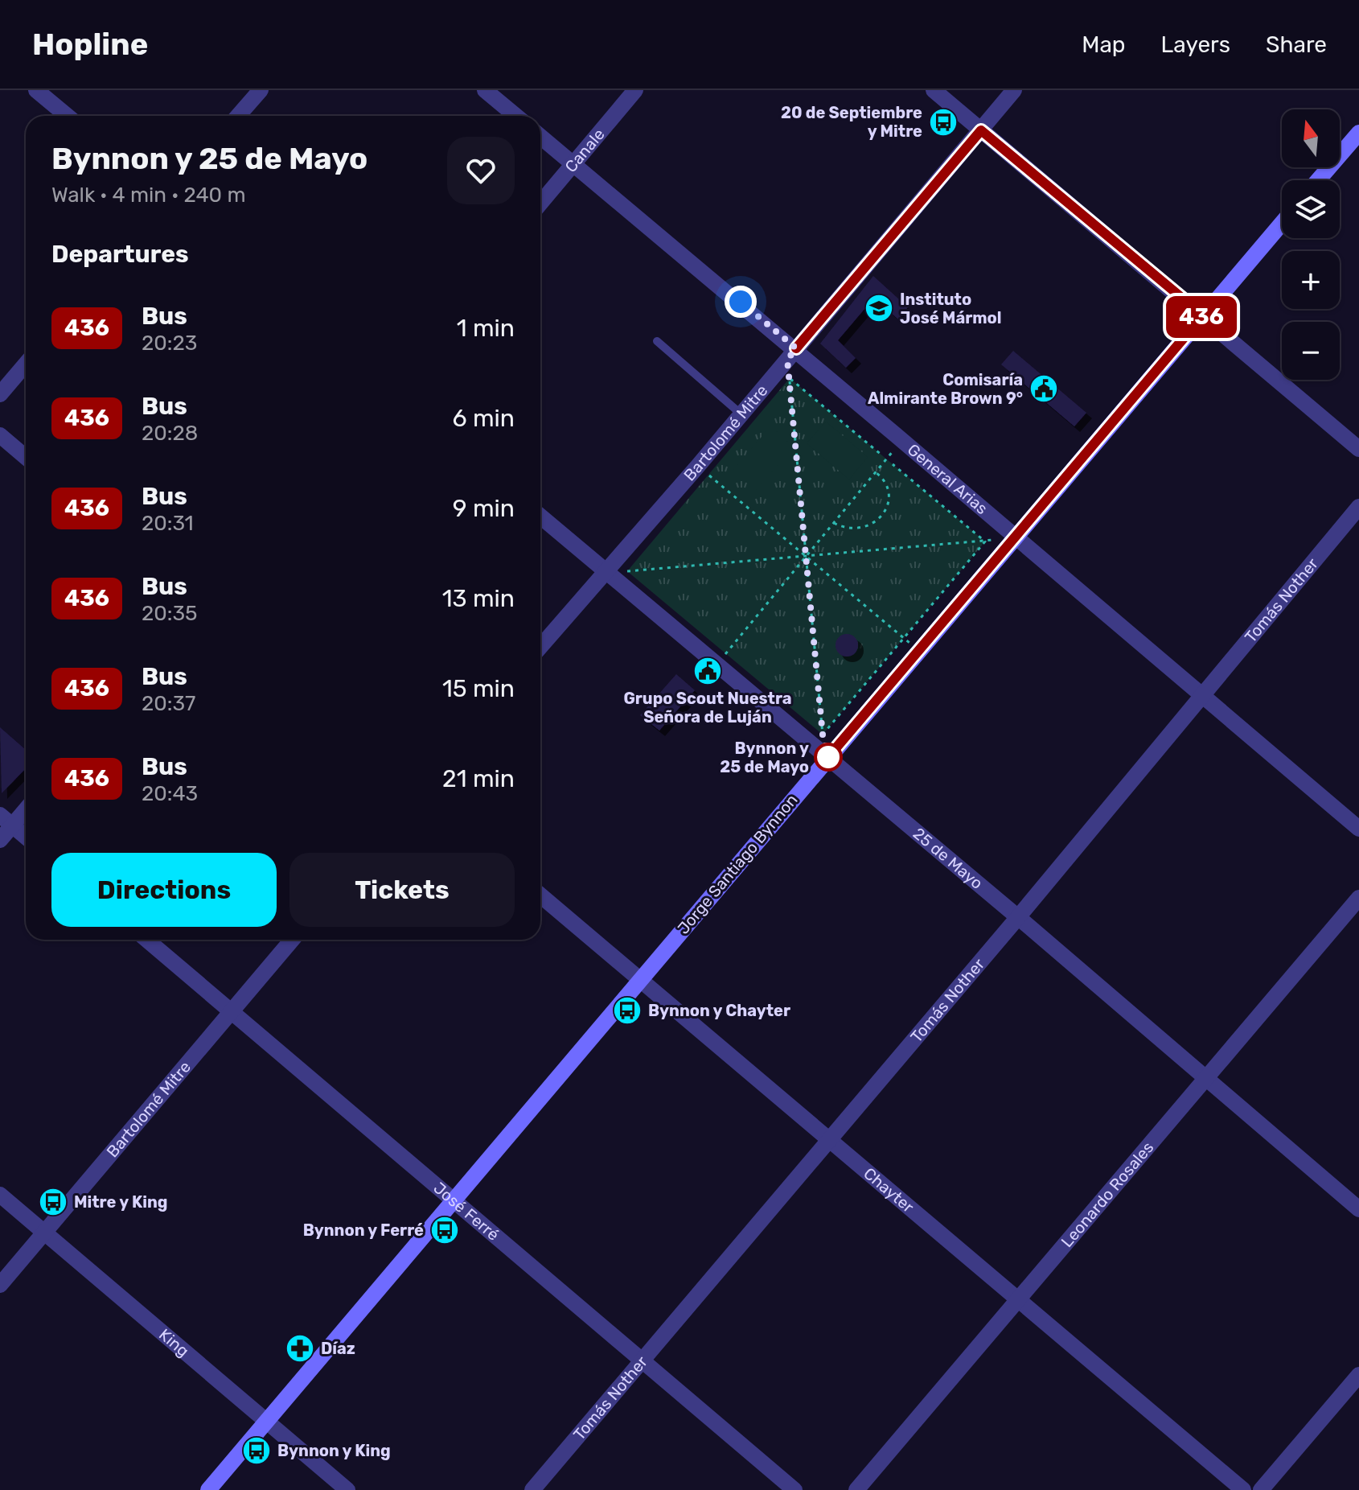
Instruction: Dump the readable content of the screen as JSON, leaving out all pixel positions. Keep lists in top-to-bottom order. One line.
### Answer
{"streets":{"street":["Canale","Bartolomé Mitre","General Arias","Tomás Nother","25 de Mayo","Jorge Santiago Bynnon","Chayter","Leonardo Rosales","José Ferré","King"]},"crossings":[["Canale","General Arias"],["Bartolomé Mitre","General Arias"],["Bartolomé Mitre","25 de Mayo"],["Bartolomé Mitre","José Ferré"],["Bartolomé Mitre","King"],["General Arias","Tomás Nother"],["General Arias","Jorge Santiago Bynnon"],["Tomás Nother","25 de Mayo"],["Tomás Nother","Chayter"],["Tomás Nother","José Ferré"],["25 de Mayo","Jorge Santiago Bynnon"],["25 de Mayo","Leonardo Rosales"],["Jorge Santiago Bynnon","Chayter"],["Jorge Santiago Bynnon","José Ferré"],["Jorge Santiago Bynnon","King"],["Chayter","Leonardo Rosales"]],"places":{"bus stop":["20 de Septiembre y Mitre","Bynnon y Chayter","Mitre y King","Bynnon y Ferré","Bynnon y King"],"school or university":["Instituto José Mármol"],"public building":["Comisaría Almirante Brown 9°","Grupo Scout Nuestra Señora de Luján"],"other":["Bynnon y 25 de Mayo"],"pharmacy":["Díaz"]},"lines":["bus line 436"],"north":"top","page":{"header":"Hopline","nav":["Map","Layers","Share"],"on_map":"436","map_buttons":["+","−"],"heading":[["Bynnon y 25 de Mayo","Walk · 4 min · 240 m"],"Departures"],"list":[{"mark":"436","name":"Bus","note":"20:23","value":"1 min"},{"mark":"436","name":"Bus","note":"20:28","value":"6 min"},{"mark":"436","name":"Bus","note":"20:31","value":"9 min"},{"mark":"436","name":"Bus","note":"20:35","value":"13 min"},{"mark":"436","name":"Bus","note":"20:37","value":"15 min"},{"mark":"436","name":"Bus","note":"20:43","value":"21 min"}],"buttons":["Directions","Tickets"]}}
